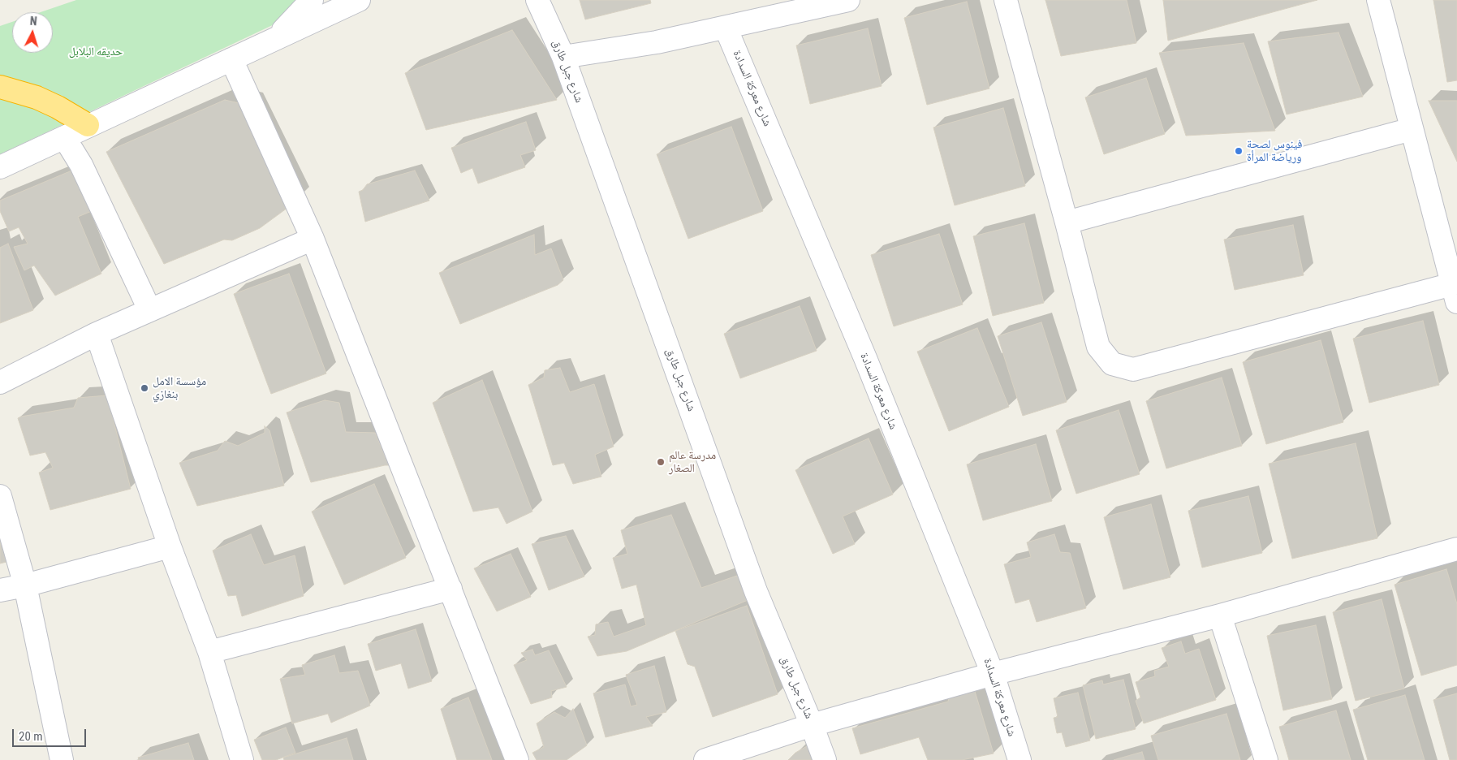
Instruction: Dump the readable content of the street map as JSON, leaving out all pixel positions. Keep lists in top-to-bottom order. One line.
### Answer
{"streets":{"street":["شارع جبل طارق","شارع معركة السدادة"]},"parks":["حديقه البلابل"],"places":["فينوس لصحة ورياضة المرأة","مؤسسة الامل بنغازي","مدرسة عالم الصغار"],"scale_bar":"20 m","north":"top"}
